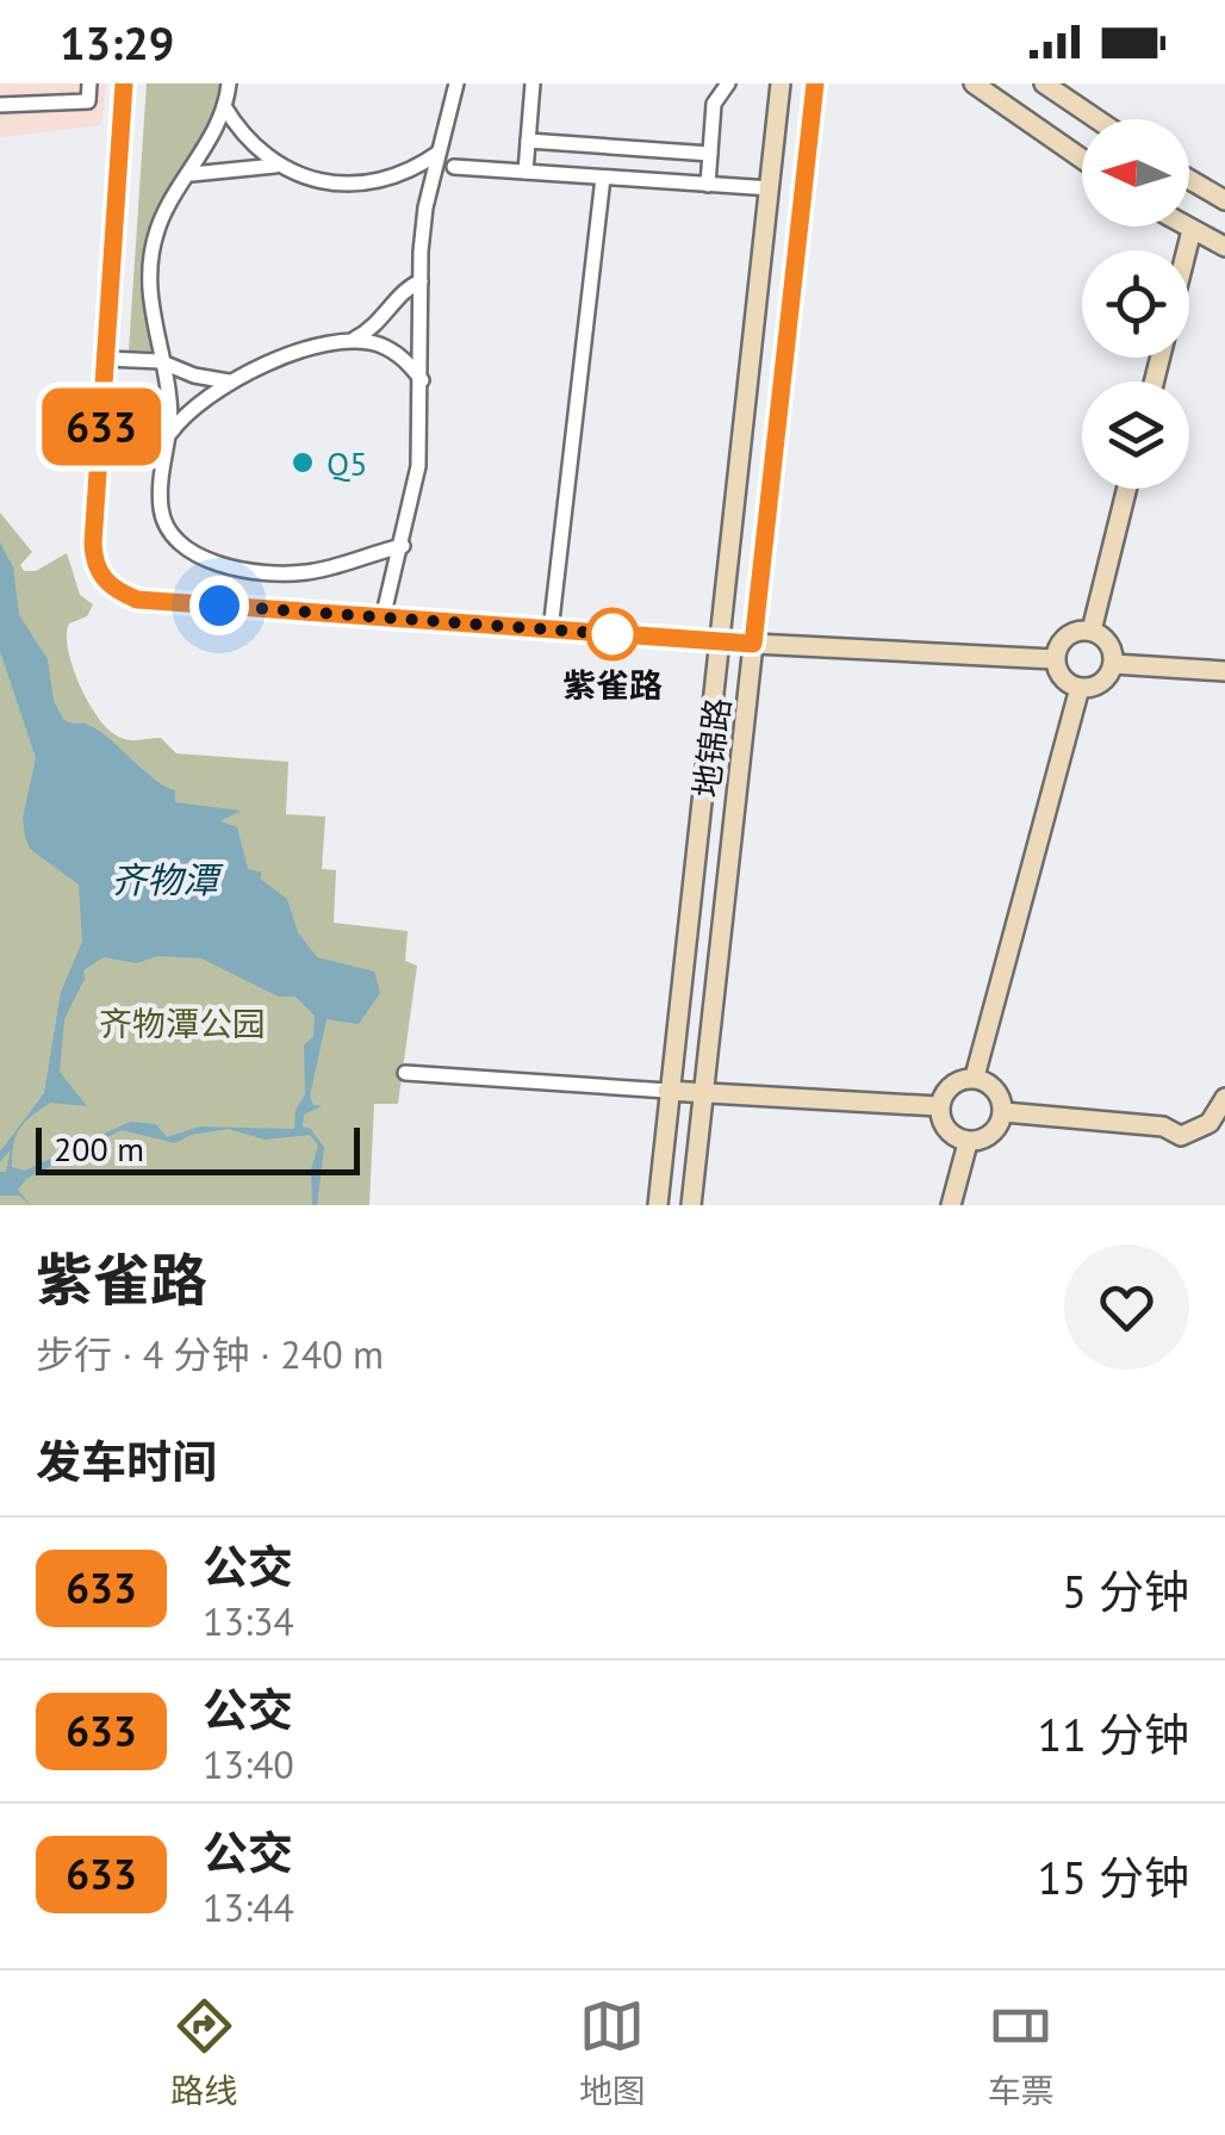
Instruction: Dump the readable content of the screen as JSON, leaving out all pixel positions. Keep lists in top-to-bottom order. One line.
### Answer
{"streets":{"street":["地锦路"]},"water":["齐物潭"],"parks":["齐物潭公园"],"places":["Q5","紫雀路"],"lines":["bus line 633"],"scale_bar":"200 m","north":"left","page":{"status":"13:29","on_map":"633","scale":"200 m","heading":[["紫雀路","步行 · 4 分钟 · 240 m"],"发车时间"],"list":[{"mark":"633","name":"公交","note":"13:34","value":"5 分钟"},{"mark":"633","name":"公交","note":"13:40","value":"11 分钟"},{"mark":"633","name":"公交","note":"13:44","value":"15 分钟"}],"tabs":["路线","地图","车票"]}}
